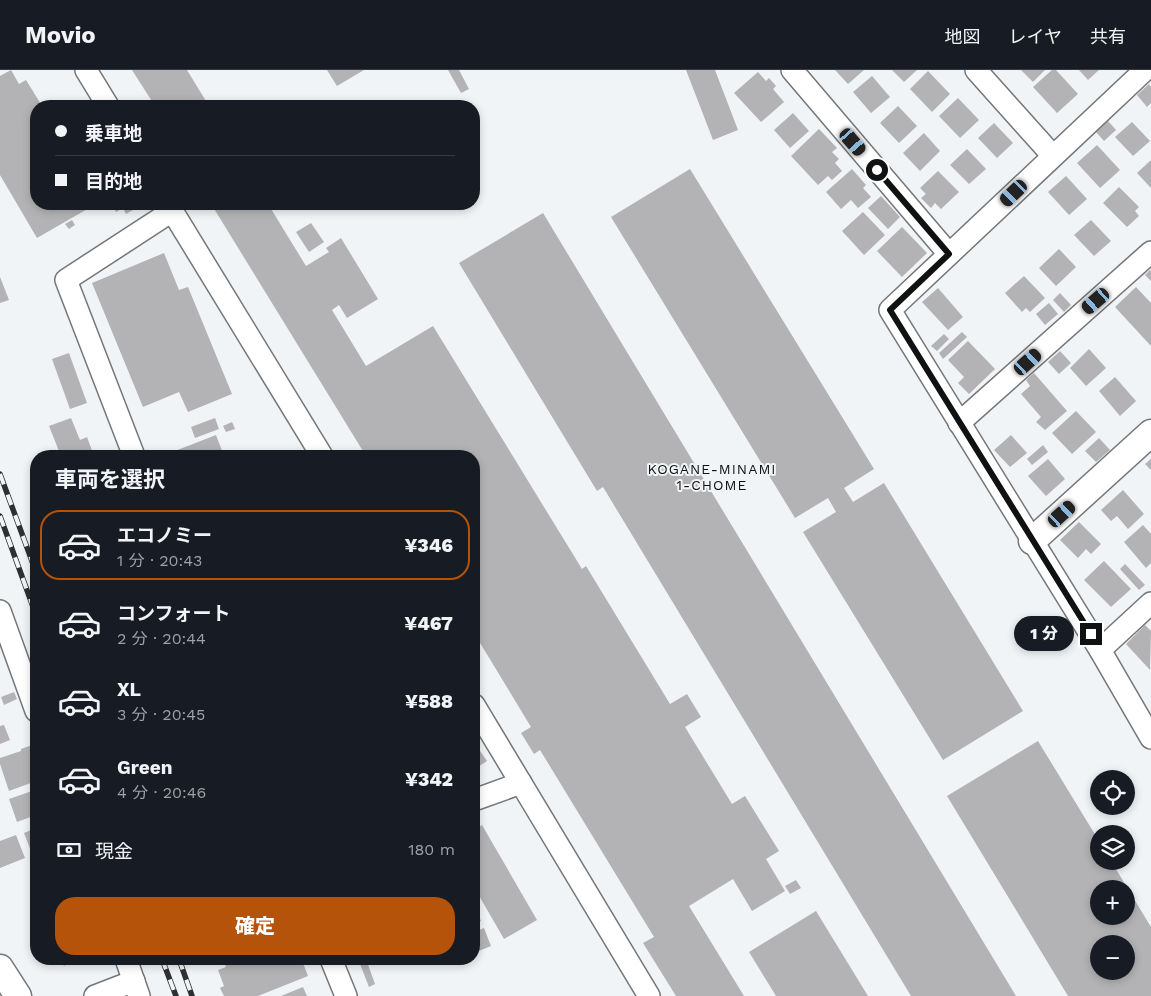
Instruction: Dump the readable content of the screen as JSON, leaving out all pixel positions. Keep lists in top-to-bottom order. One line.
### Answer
{"districts":["KOGANE-MINAMI 1-CHOME"],"page":{"header":"Movio","nav":["地図","レイヤ","共有"],"banner":["乗車地","目的地"],"heading":"車両を選択","list":[{"name":"エコノミー","note":"1 分 · 20:43","value":"¥346"},{"name":"コンフォート","note":"2 分 · 20:44","value":"¥467"},{"name":"XL","note":"3 分 · 20:45","value":"¥588"},{"name":"Green","note":"4 分 · 20:46","value":"¥342"}],"bubble":"1 分","map_buttons":["+","−"],"pay":["現金","180 m"],"buttons":"確定"}}
